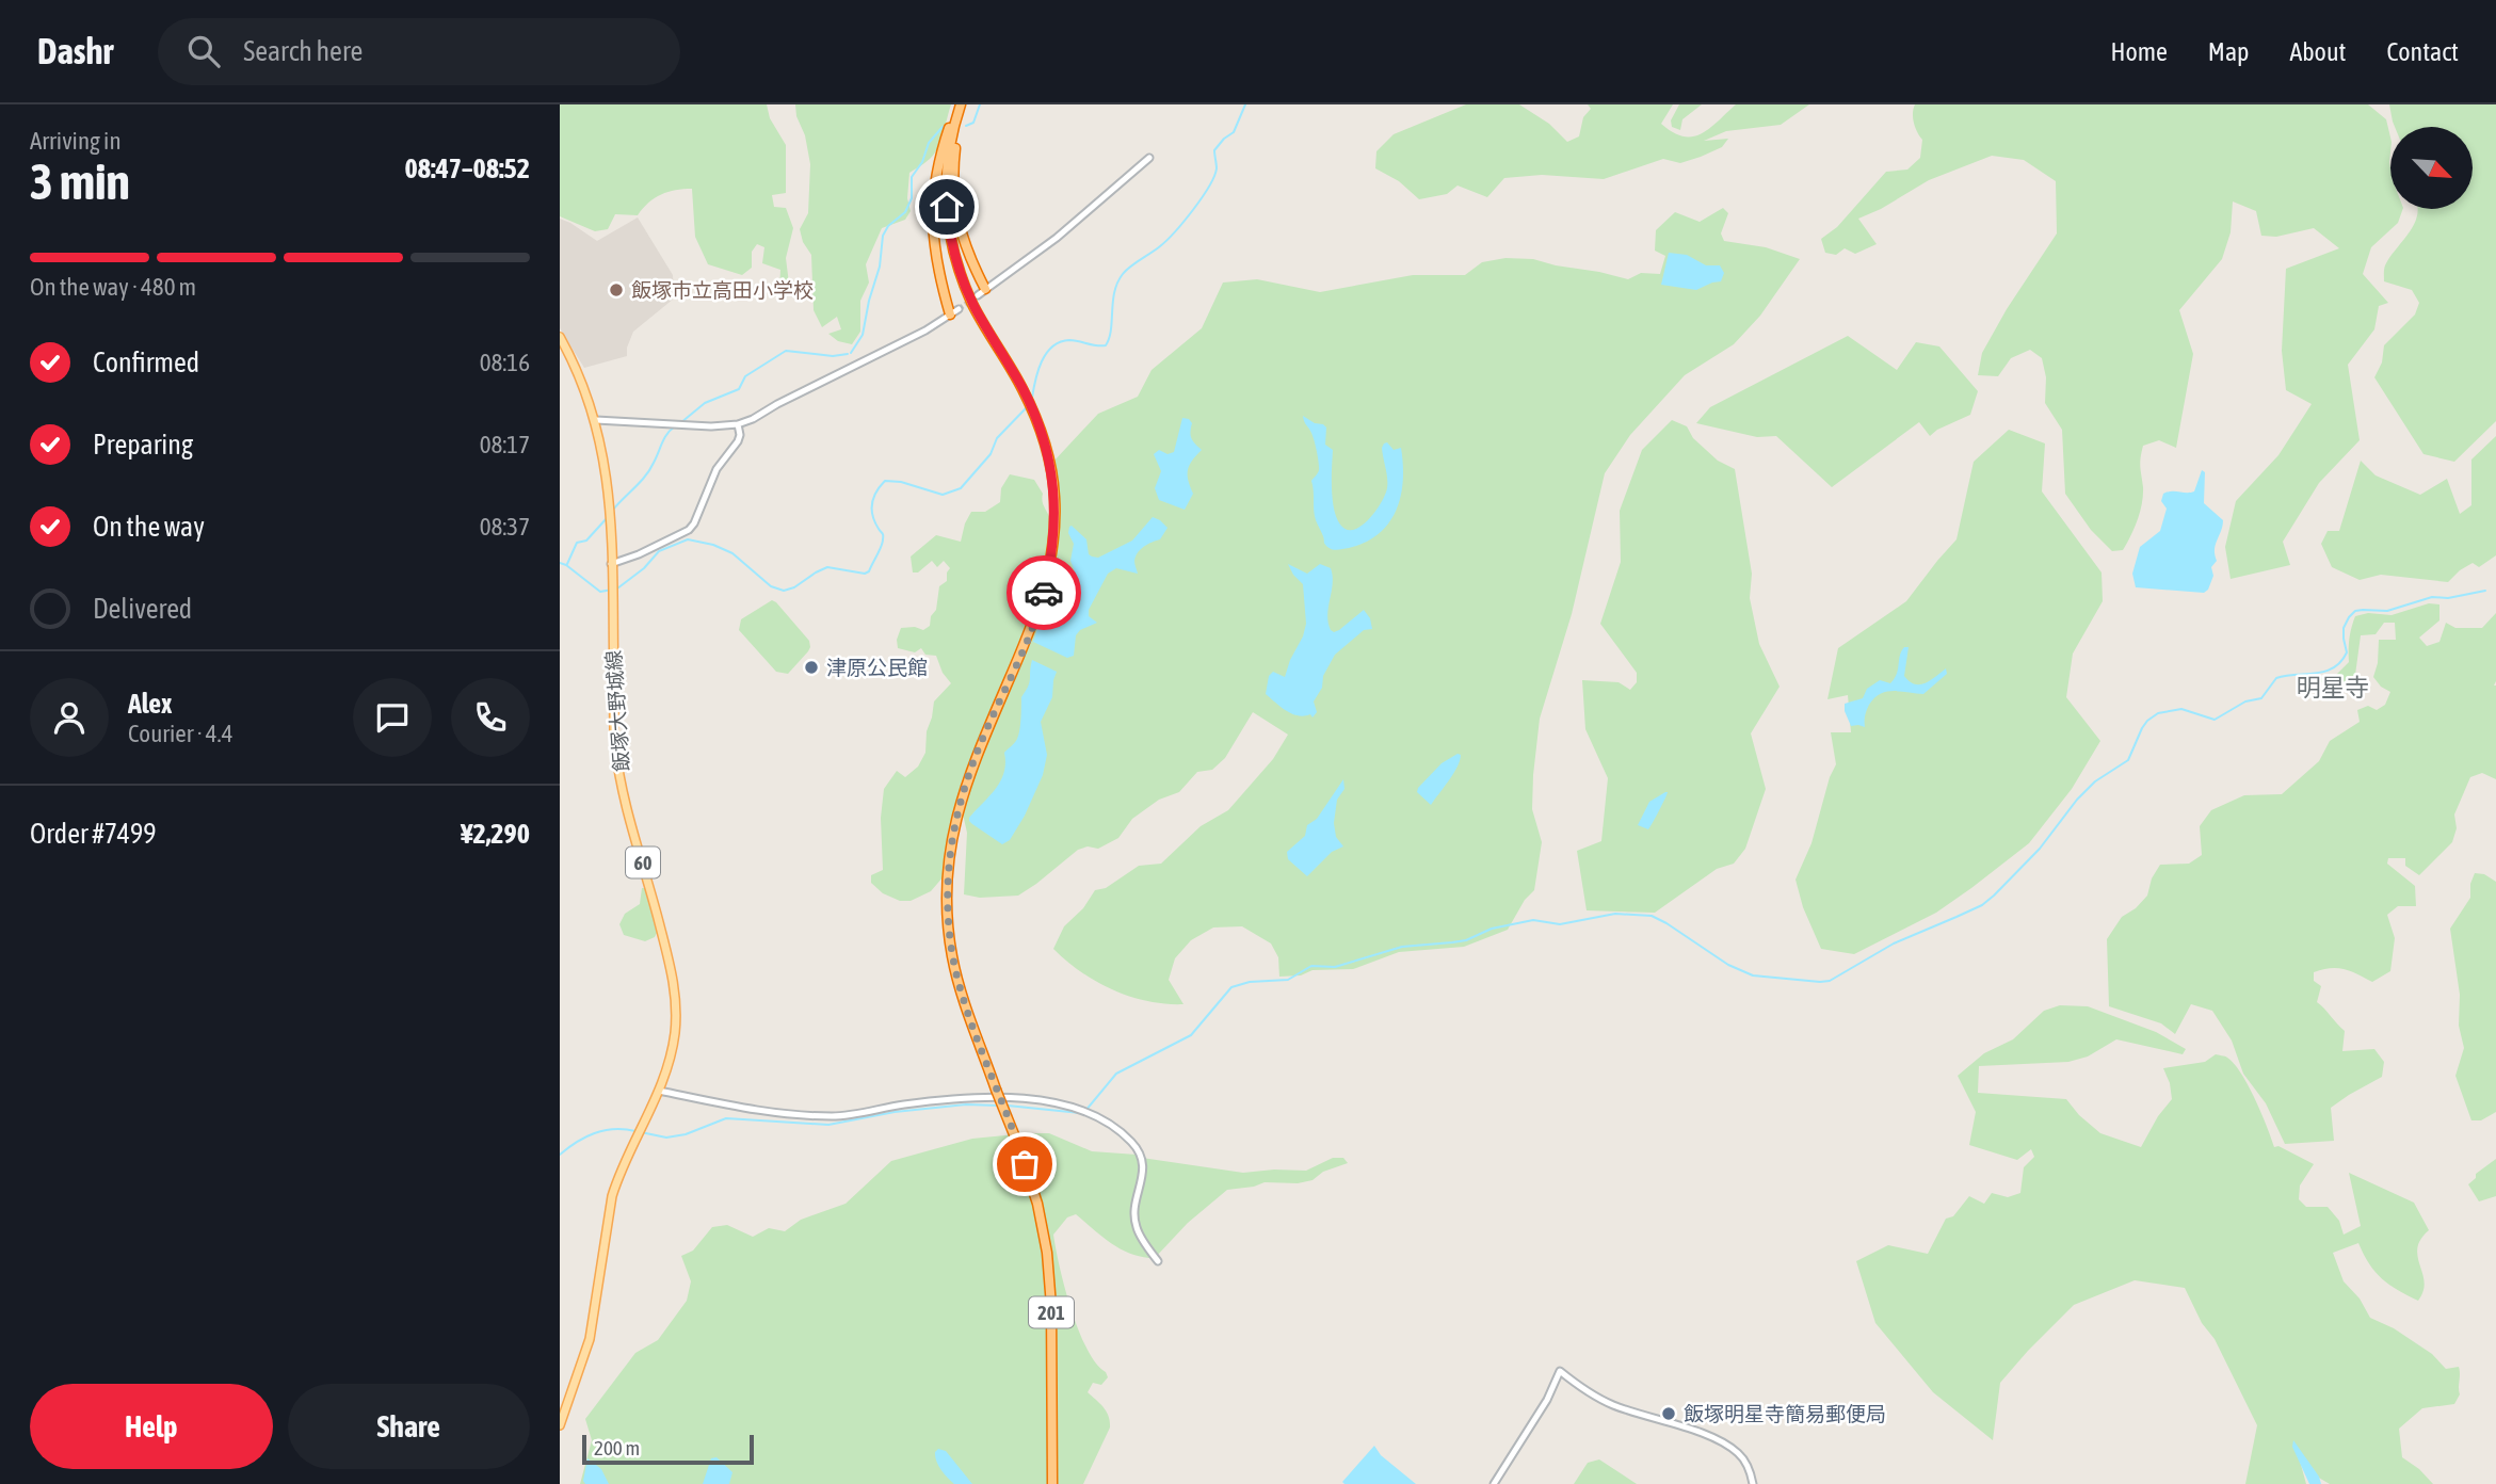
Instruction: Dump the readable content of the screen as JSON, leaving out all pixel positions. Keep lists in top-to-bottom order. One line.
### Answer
{"streets":{"highway":["201"],"main road":["飯塚大野城線","60"]},"districts":["明星寺"],"places":["飯塚市立高田小学校","津原公民館","飯塚明星寺簡易郵便局"],"scale_bar":"200 m","north":"bottom right","page":{"header":"Dashr","search":"Search here","nav":["Home","Map","About","Contact"],"heading":["3 min","Arriving in","08:47–08:52"],"panel":["Alex","Courier · 4.4","Order #7499","¥2,290"],"bar":"On the way · 480 m","list":[["Confirmed","08:16"],["Preparing","08:17"],["On the way","08:37"],"Delivered"],"buttons":["Help","Share"],"scale":"200 m"}}
